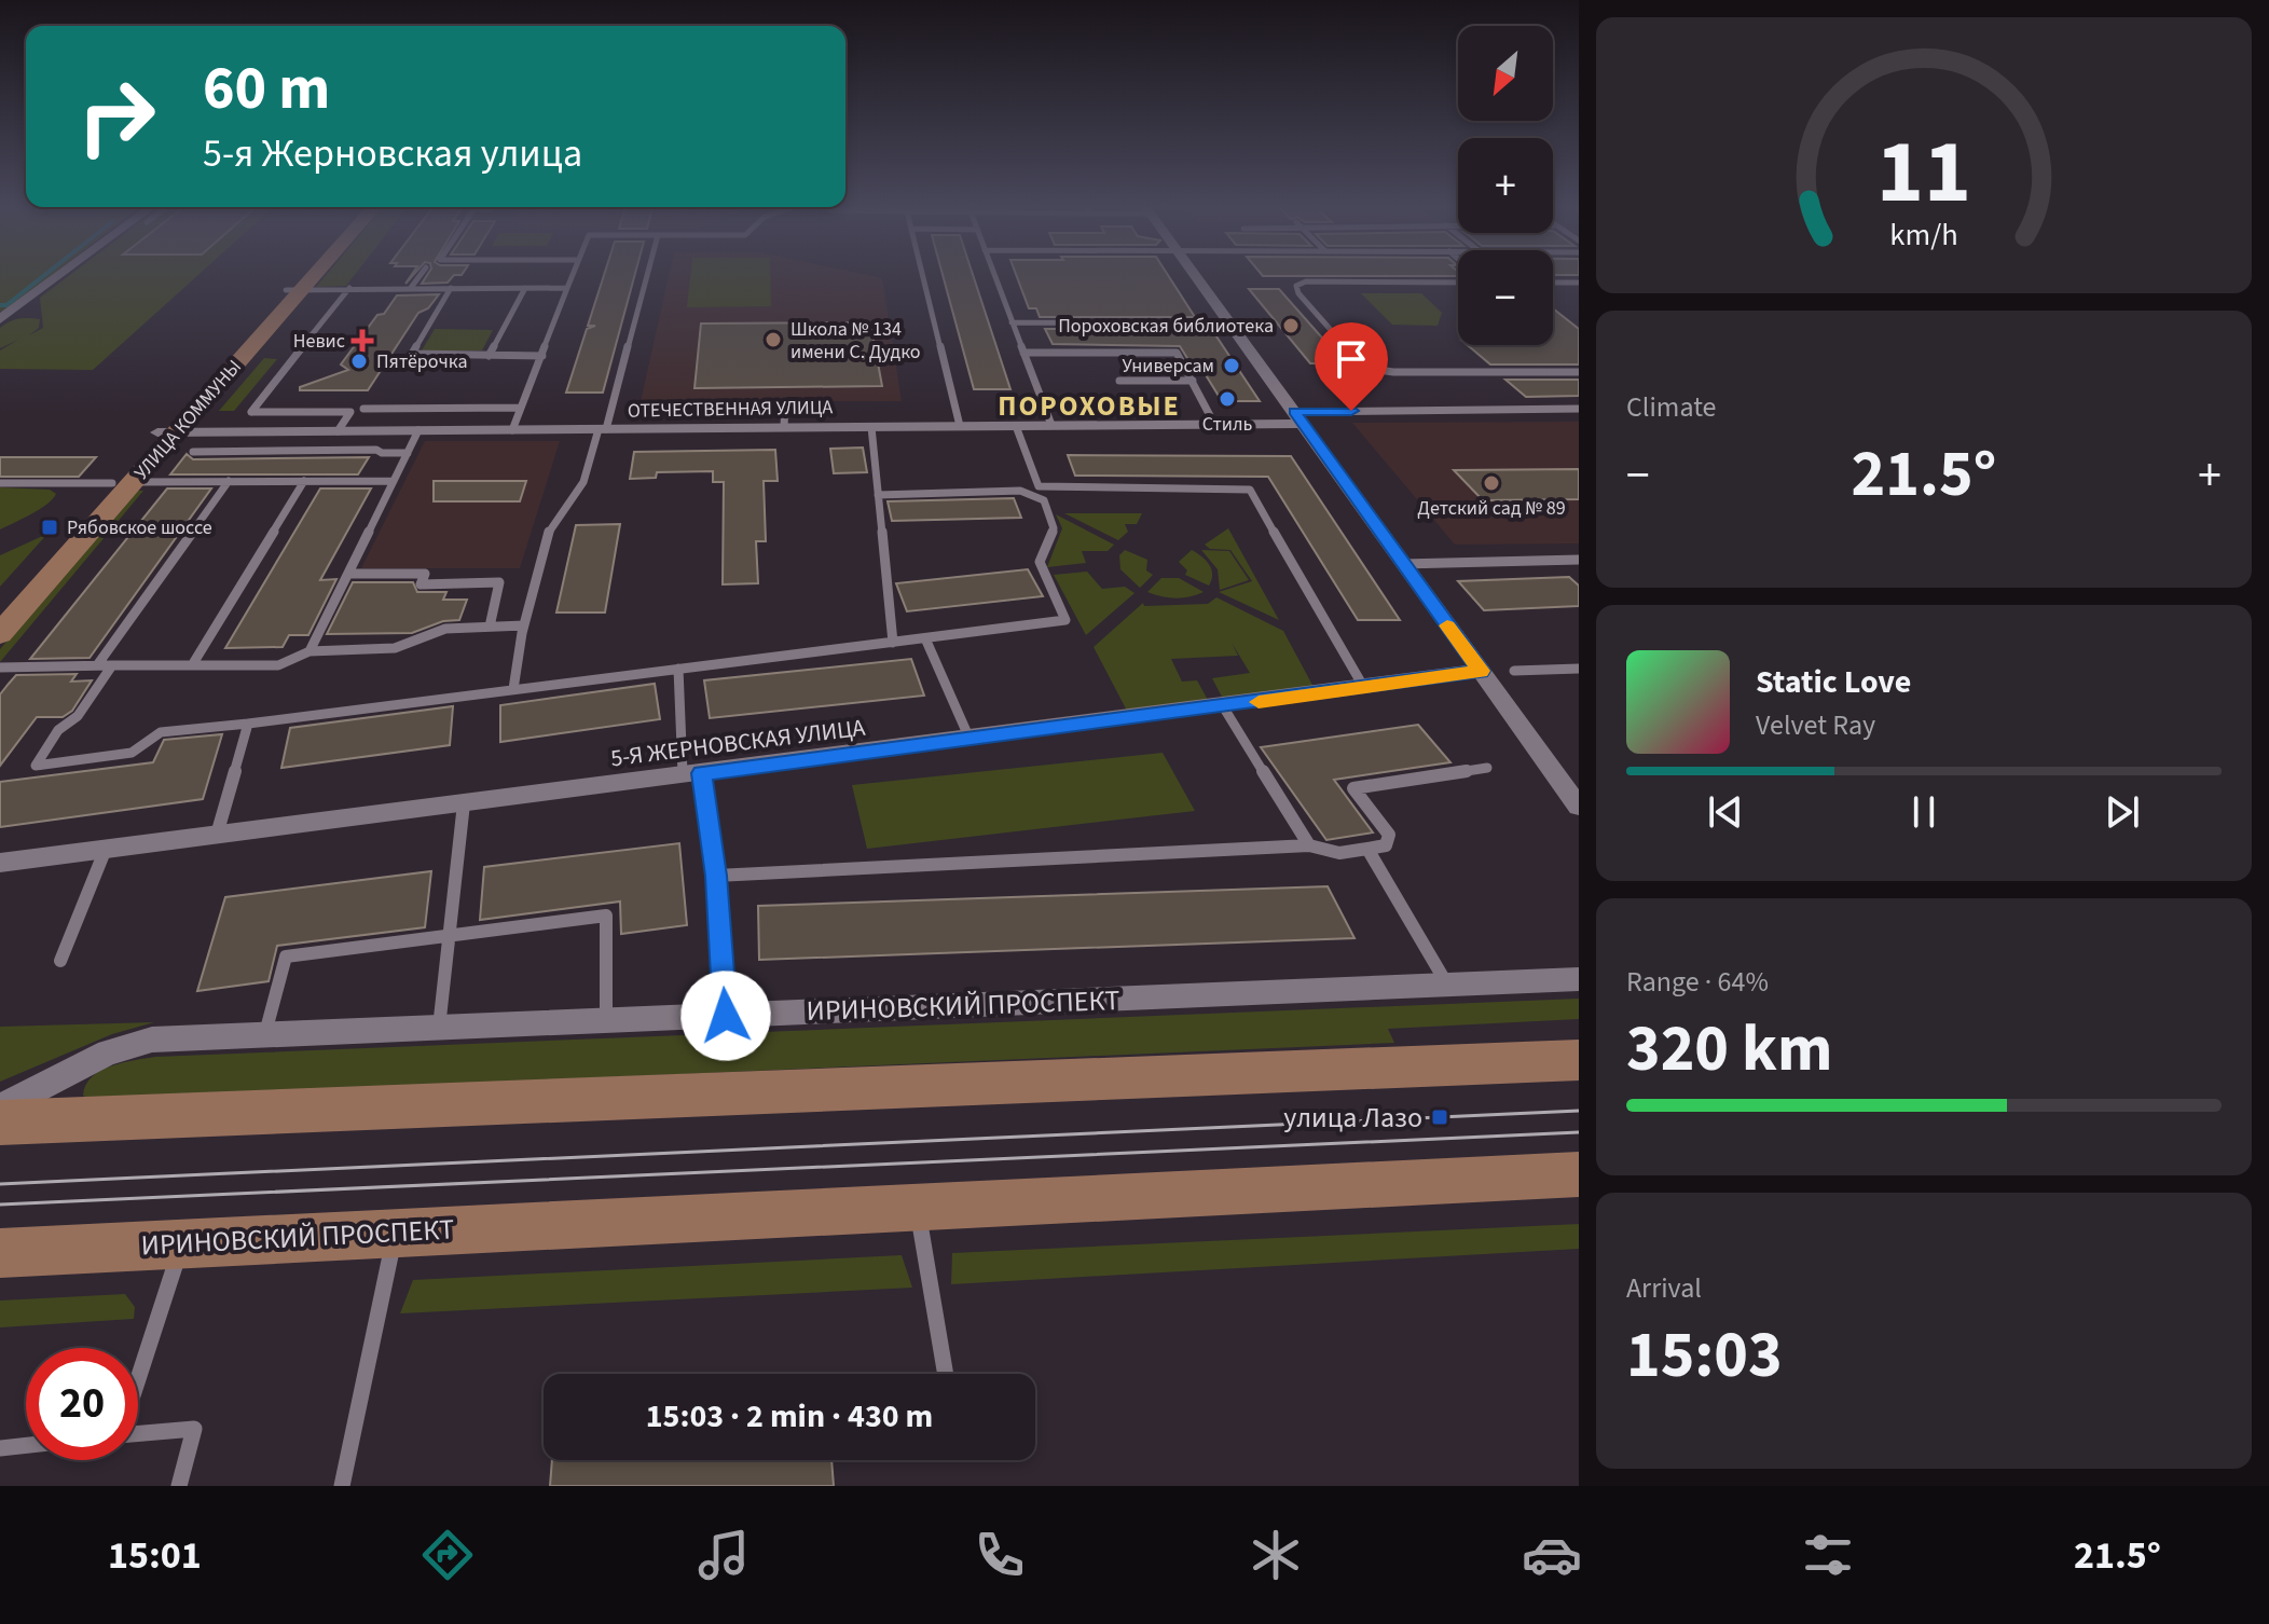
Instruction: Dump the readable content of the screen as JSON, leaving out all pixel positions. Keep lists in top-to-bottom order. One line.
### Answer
{"streets":{"main road":["УЛИЦА КОММУНЫ","ИРИНОВСКИЙ ПРОСПЕКТ"],"street":["ОТЕЧЕСТВЕННАЯ УЛИЦА","5-Я ЖЕРНОВСКАЯ УЛИЦА"]},"crossings":[["ОТЕЧЕСТВЕННАЯ УЛИЦА","УЛИЦА КОММУНЫ"]],"districts":["ПОРОХОВЫЕ"],"places":{"other":["Пороховская библиотека","Школа № 134 имени С. Дудко","Пятёрочка","Универсам","Стиль","Детский сад № 89"],"health":["Невис"],"transit":["Рябовское шоссе","улица Лазо"]},"north":"bottom left","page":{"map_buttons":["+","−"],"turn":["60 m","5-я Жерновская улица"],"tile":["Climate",["Range · 64%","320 km"],["Arrival","15:03"]],"heat":["−","21.5°","+"],"song":["Static Love","Velvet Ray"],"limit":"20","trip":"15:03 · 2 min · 430 m","tabs":["15:01","21.5°"],"gauge":["11","km/h"]}}
